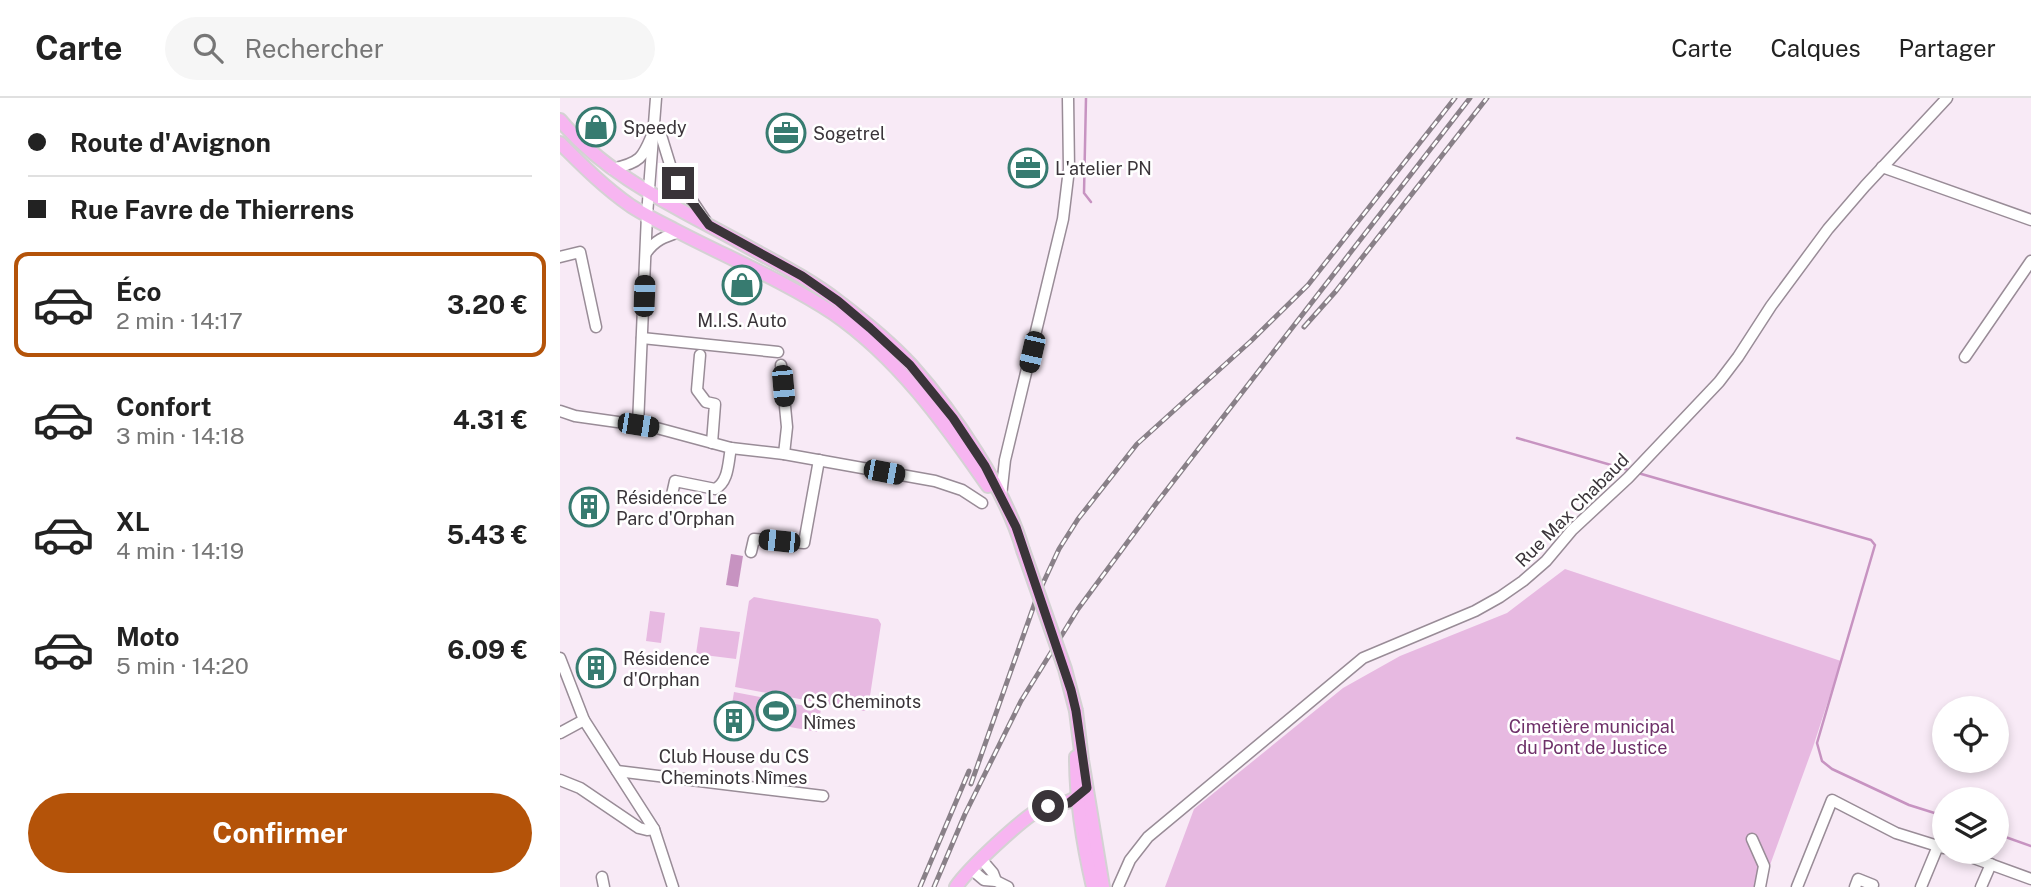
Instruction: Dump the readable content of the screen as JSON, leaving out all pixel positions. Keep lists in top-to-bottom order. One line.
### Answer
{"streets":{"street":["Rue Max Chabaud"]},"parks":["Cimetière municipal du Pont de Justice"],"places":{"shop":["Speedy","M.I.S. Auto"],"office":["Sogetrel","L'atelier PN"],"building":["Résidence Le Parc d'Orphan","Résidence d'Orphan","Club House du CS Cheminots Nîmes"],"sports":["CS Cheminots Nîmes"]},"page":{"header":"Carte","search":"Rechercher","nav":["Carte","Calques","Partager"],"banner":["Route d'Avignon","Rue Favre de Thierrens"],"list":[{"name":"Éco","note":"2 min · 14:17","value":"3.20 €"},{"name":"Confort","note":"3 min · 14:18","value":"4.31 €"},{"name":"XL","note":"4 min · 14:19","value":"5.43 €"},{"name":"Moto","note":"5 min · 14:20","value":"6.09 €"}],"buttons":"Confirmer"}}
